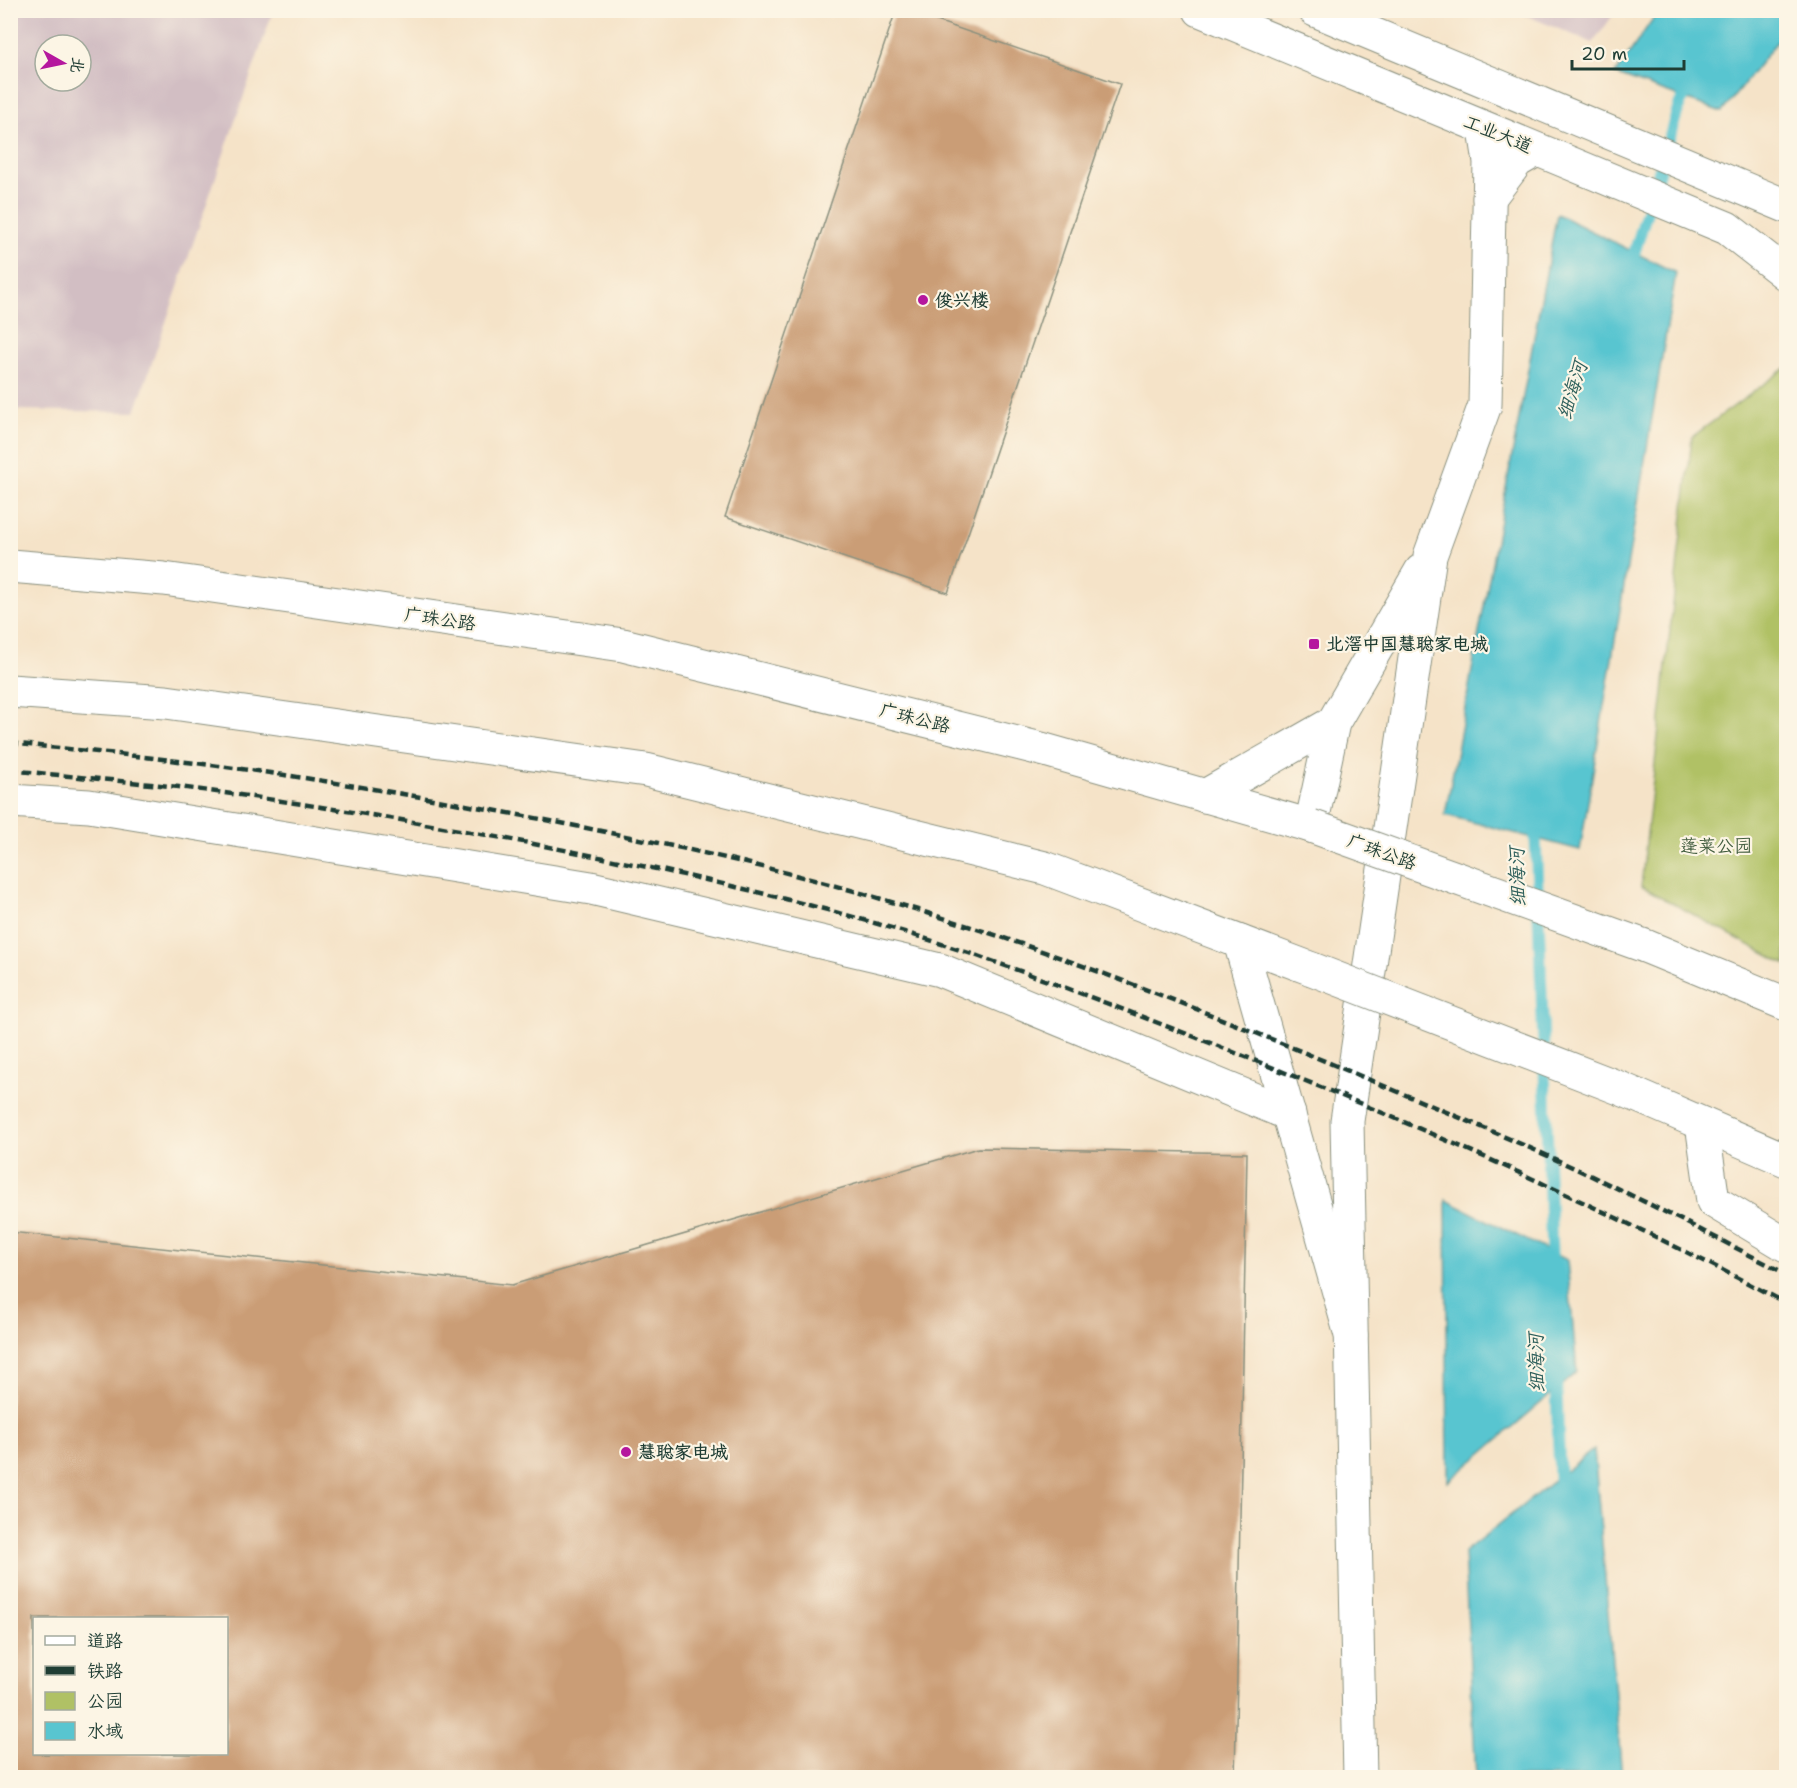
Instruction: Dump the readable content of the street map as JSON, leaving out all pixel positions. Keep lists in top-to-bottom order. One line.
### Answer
{"streets":{"main road":["工业大道","广珠公路"]},"water":["细海河"],"parks":["蓬莱公园"],"places":{"other":["俊兴楼","慧聪家电城"],"transit":["北滘中国慧聪家电城"]},"legend":["道路","铁路","公园","水域"],"scale_bar":"20 m","north":"right"}
